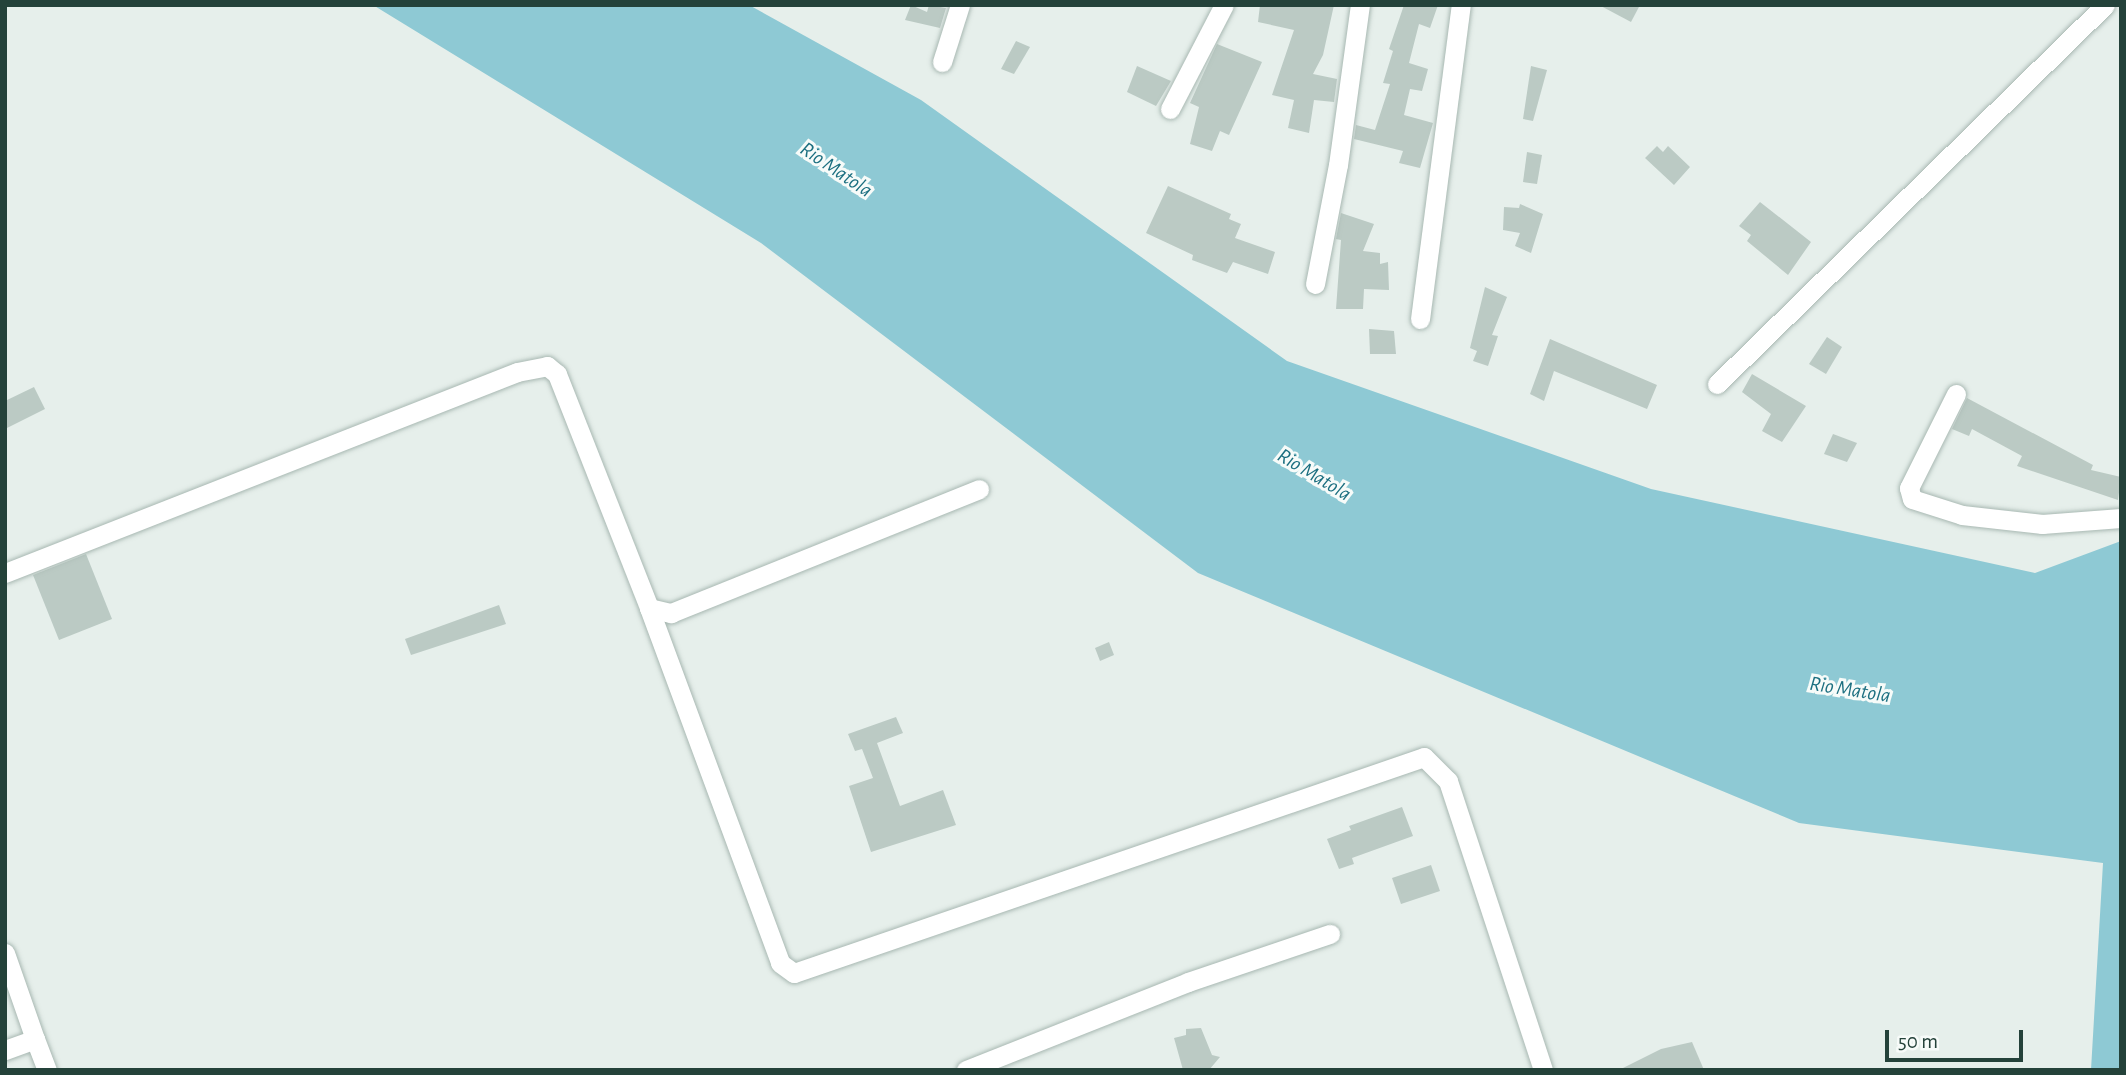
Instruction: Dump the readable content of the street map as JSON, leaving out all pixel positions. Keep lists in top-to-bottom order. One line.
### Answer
{"water":["Rio Matola"],"scale_bar":"50 m"}
